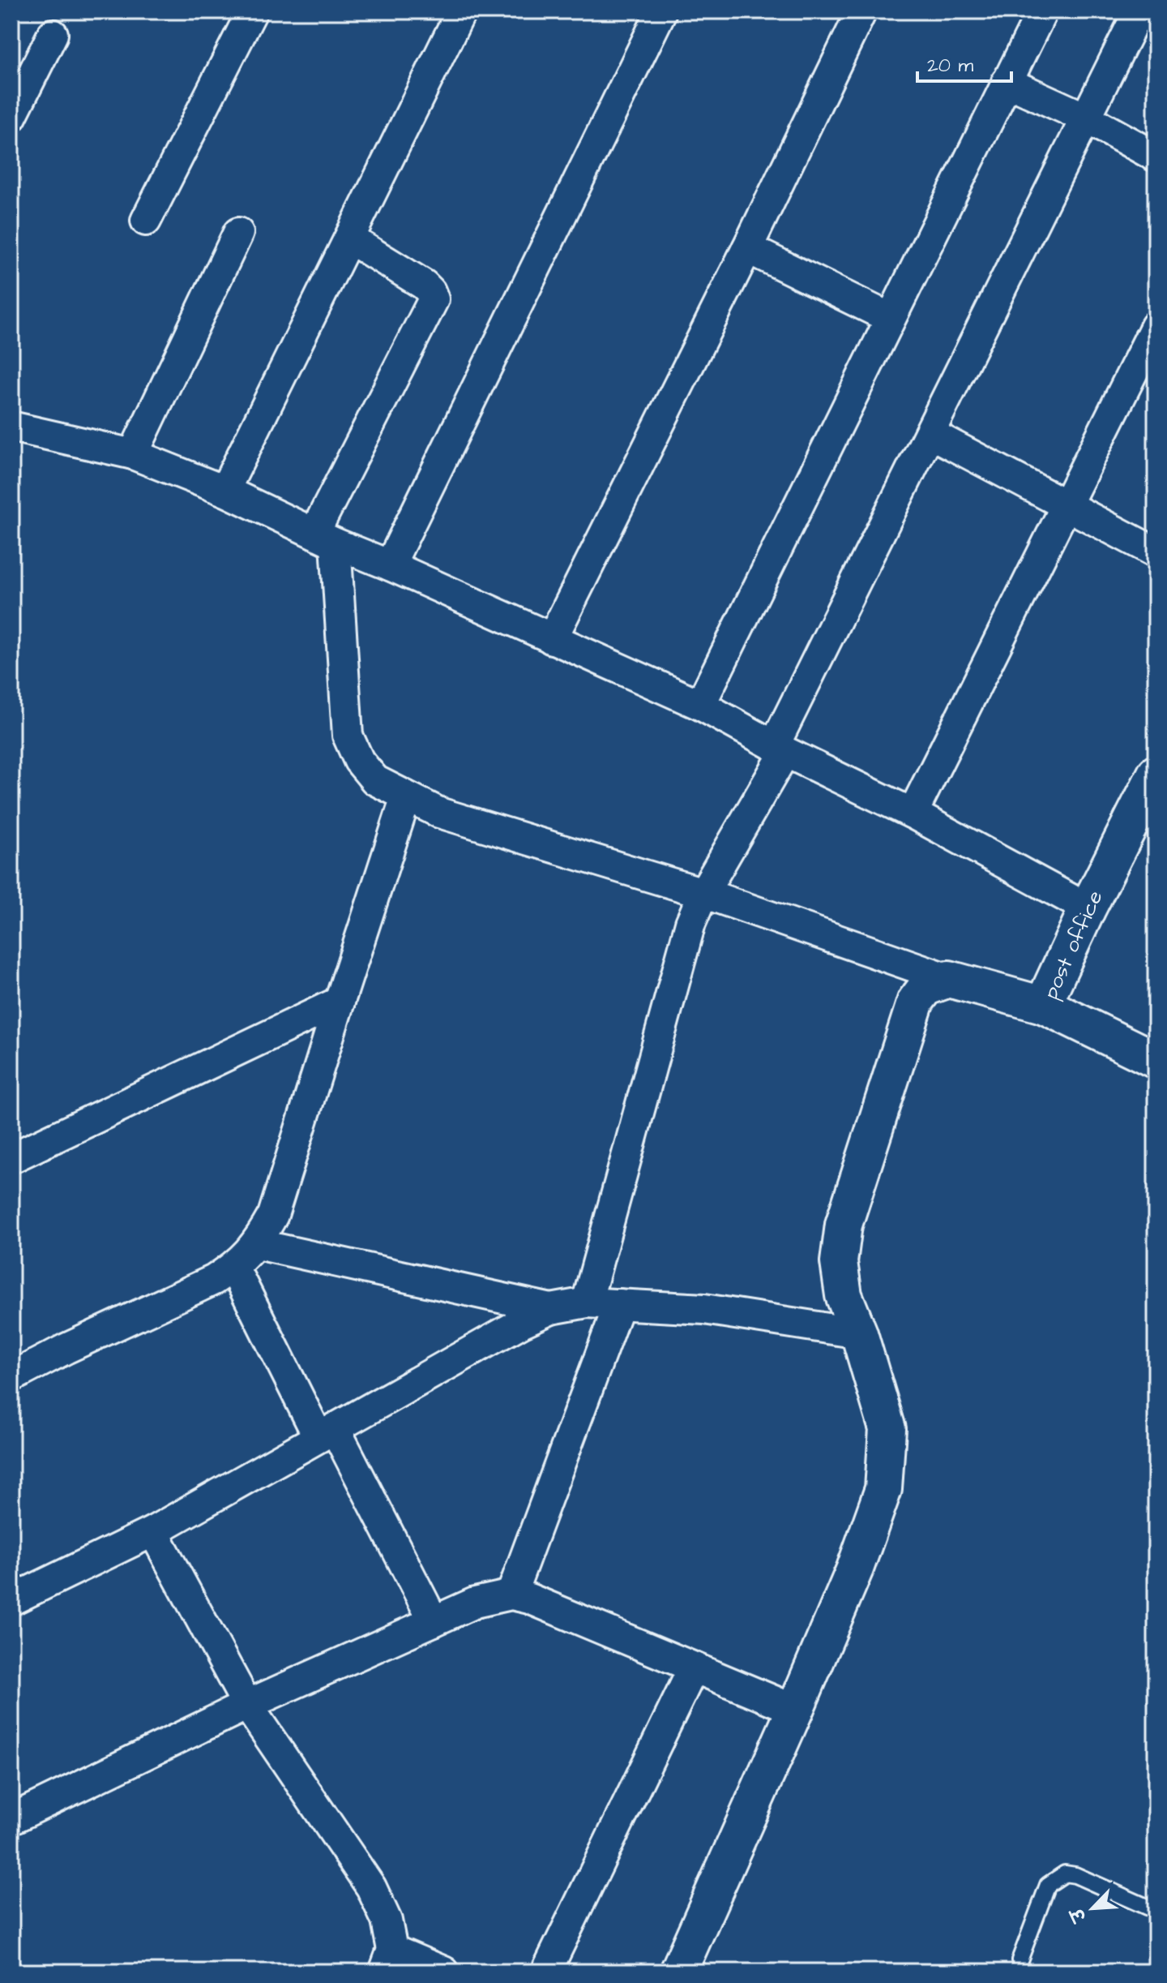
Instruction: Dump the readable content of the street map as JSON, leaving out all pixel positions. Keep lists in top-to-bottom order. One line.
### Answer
{"streets":{"street":["post office"]},"scale_bar":"20 m","north":"bottom left"}
